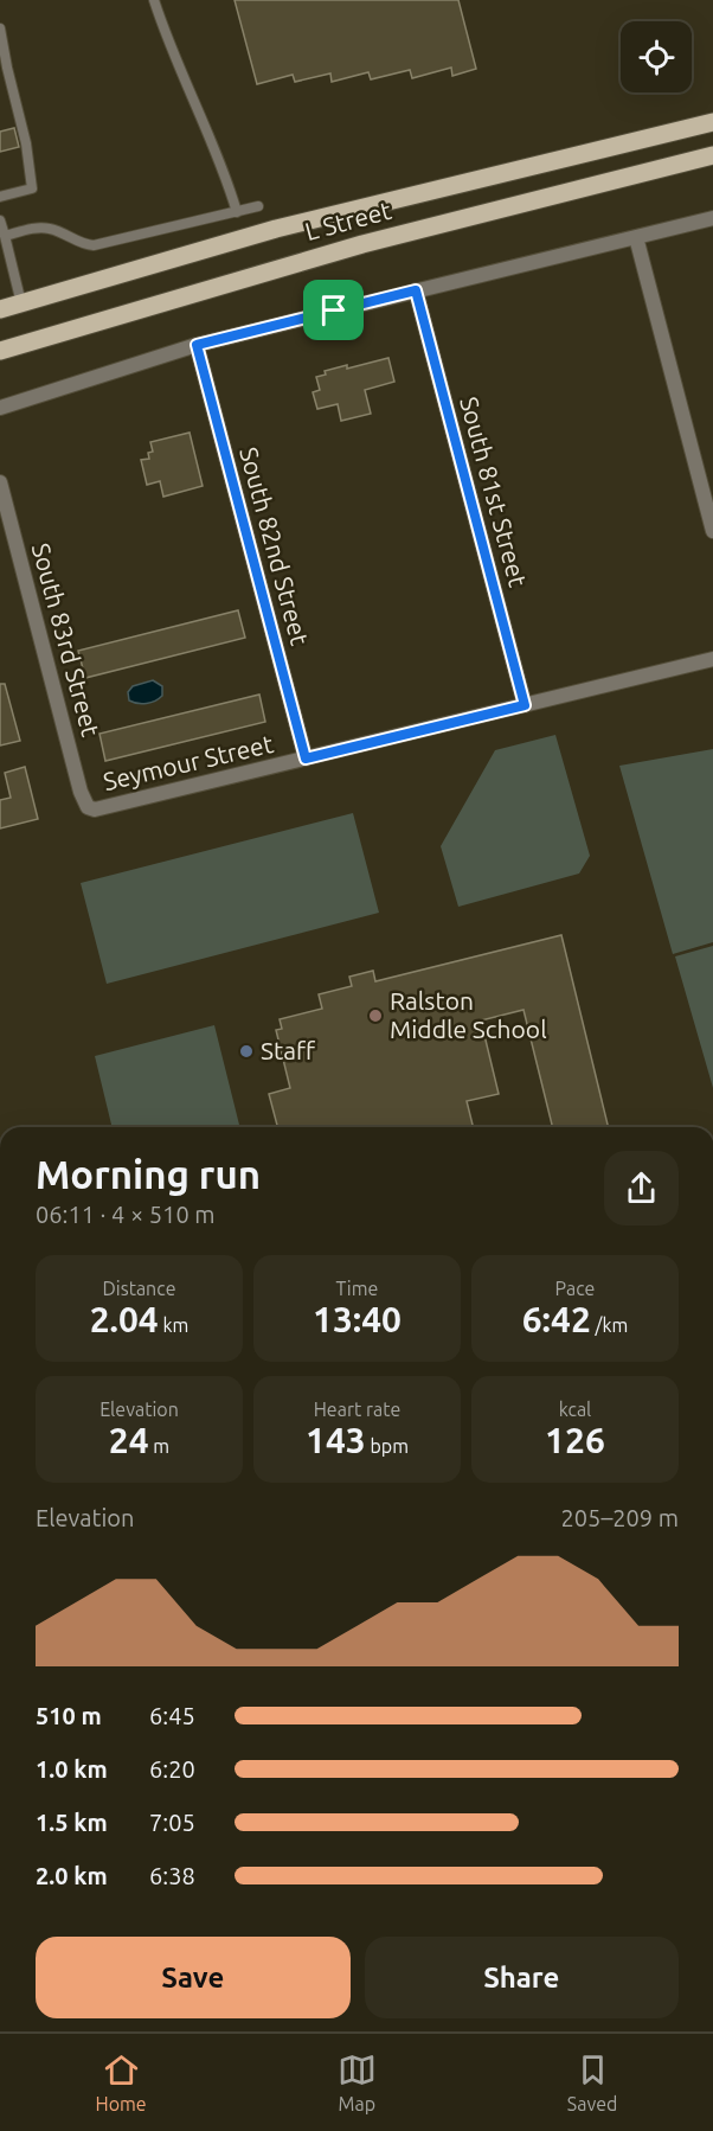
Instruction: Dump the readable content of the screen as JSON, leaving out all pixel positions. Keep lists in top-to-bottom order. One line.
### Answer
{"streets":{"main road":["L Street"],"street":["South 81st Street","South 82nd Street","South 83rd Street","Seymour Street"]},"crossings":[["South 81st Street","Seymour Street"],["South 82nd Street","Seymour Street"],["South 83rd Street","Seymour Street"]],"places":["Ralston Middle School","Staff"],"page":{"heading":["Morning run","06:11 · 4 × 510 m"],"stats":[["Distance","2.04 km"],["Time","13:40"],["Pace","6:42 /km"],["Elevation","24 m"],["Heart rate","143 bpm"],["kcal","126"]],"chart":["Elevation","205–209 m"],"list":[{"name":"510 m","note":"6:45"},{"name":"1.0 km","note":"6:20"},{"name":"1.5 km","note":"7:05"},{"name":"2.0 km","note":"6:38"}],"buttons":["Save","Share"],"tabs":["Home","Map","Saved"]}}
